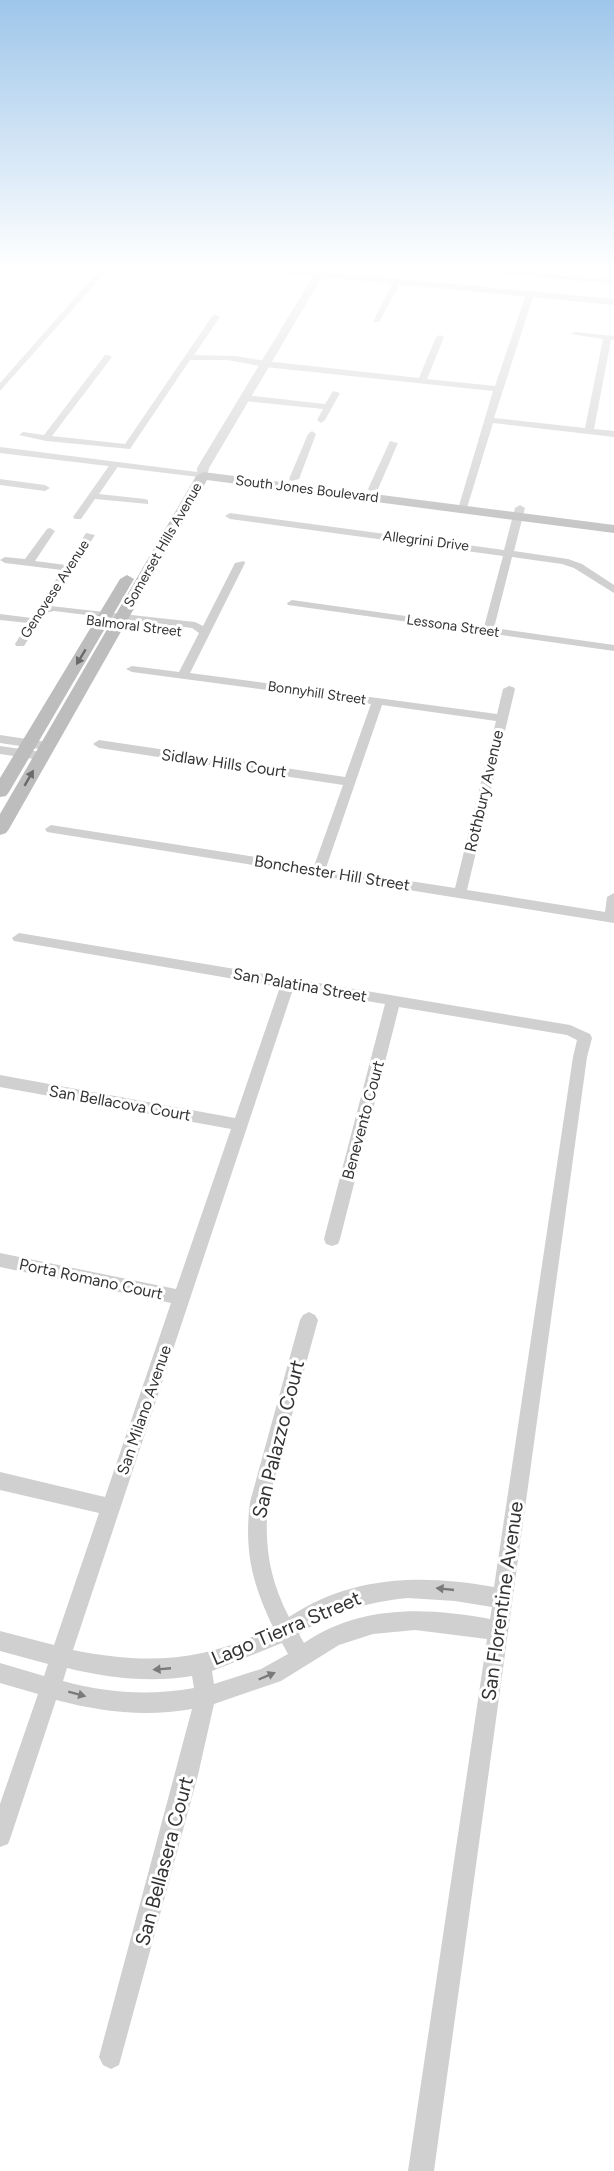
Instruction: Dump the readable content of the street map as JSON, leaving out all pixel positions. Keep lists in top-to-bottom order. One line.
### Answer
{"streets":{"main road":["South Jones Boulevard","Somerset Hills Avenue"],"street":["Allegrini Drive","Genovese Avenue","Balmoral Street","Lessona Street","Bonnyhill Street","Sidlaw Hills Court","Rothbury Avenue","Bonchester Hill Street","San Palatina Street","San Bellacova Court","Benevento Court","Porta Romano Court","San Milano Avenue","San Palazzo Court","San Florentine Avenue","Lago Tierra Street","San Bellasera Court"]},"crossings":[["South Jones Boulevard","Somerset Hills Avenue"],["Somerset Hills Avenue","Balmoral Street"],["Genovese Avenue","Balmoral Street"],["Bonnyhill Street","Rothbury Avenue"],["Rothbury Avenue","Bonchester Hill Street"],["San Palatina Street","Benevento Court"],["San Palatina Street","San Milano Avenue"],["San Palatina Street","San Florentine Avenue"],["San Bellacova Court","San Milano Avenue"],["Porta Romano Court","San Milano Avenue"],["San Milano Avenue","Lago Tierra Street"],["San Palazzo Court","Lago Tierra Street"],["San Florentine Avenue","Lago Tierra Street"],["Lago Tierra Street","San Bellasera Court"]]}
